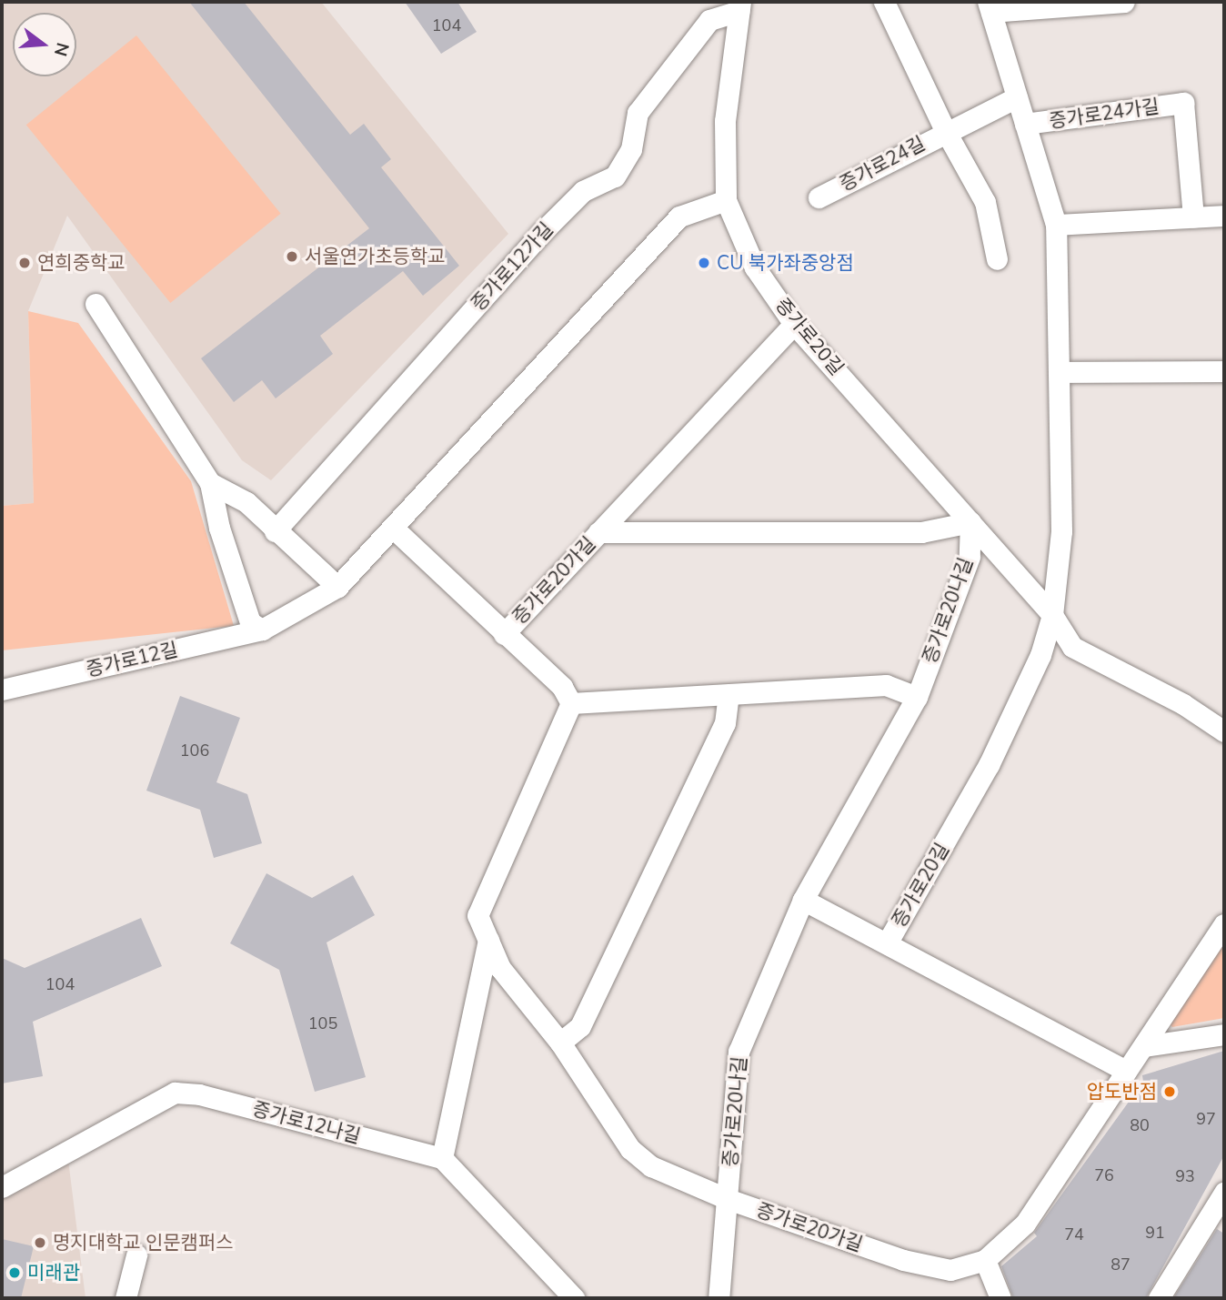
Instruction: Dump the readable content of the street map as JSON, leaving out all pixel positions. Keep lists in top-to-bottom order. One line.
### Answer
{"streets":{"street":["증가로24가길","증가로24길","증가로12가길","증가로20길","증가로20가길","증가로20나길","증가로12길","증가로12나길"]},"crossings":[["증가로24가길","증가로20길"],["증가로12가길","증가로20길"],["증가로20길","증가로20가길"],["증가로20길","증가로20나길"],["증가로20가길","증가로20나길"],["증가로20가길","증가로12나길"]],"places":["서울연가초등학교","연희중학교","CU 북가좌중앙점","압도반점","명지대학교 인문캠퍼스","미래관"],"house_numbers":["104","106","104","105","97","80","76","93","91","74","87"],"north":"right"}
